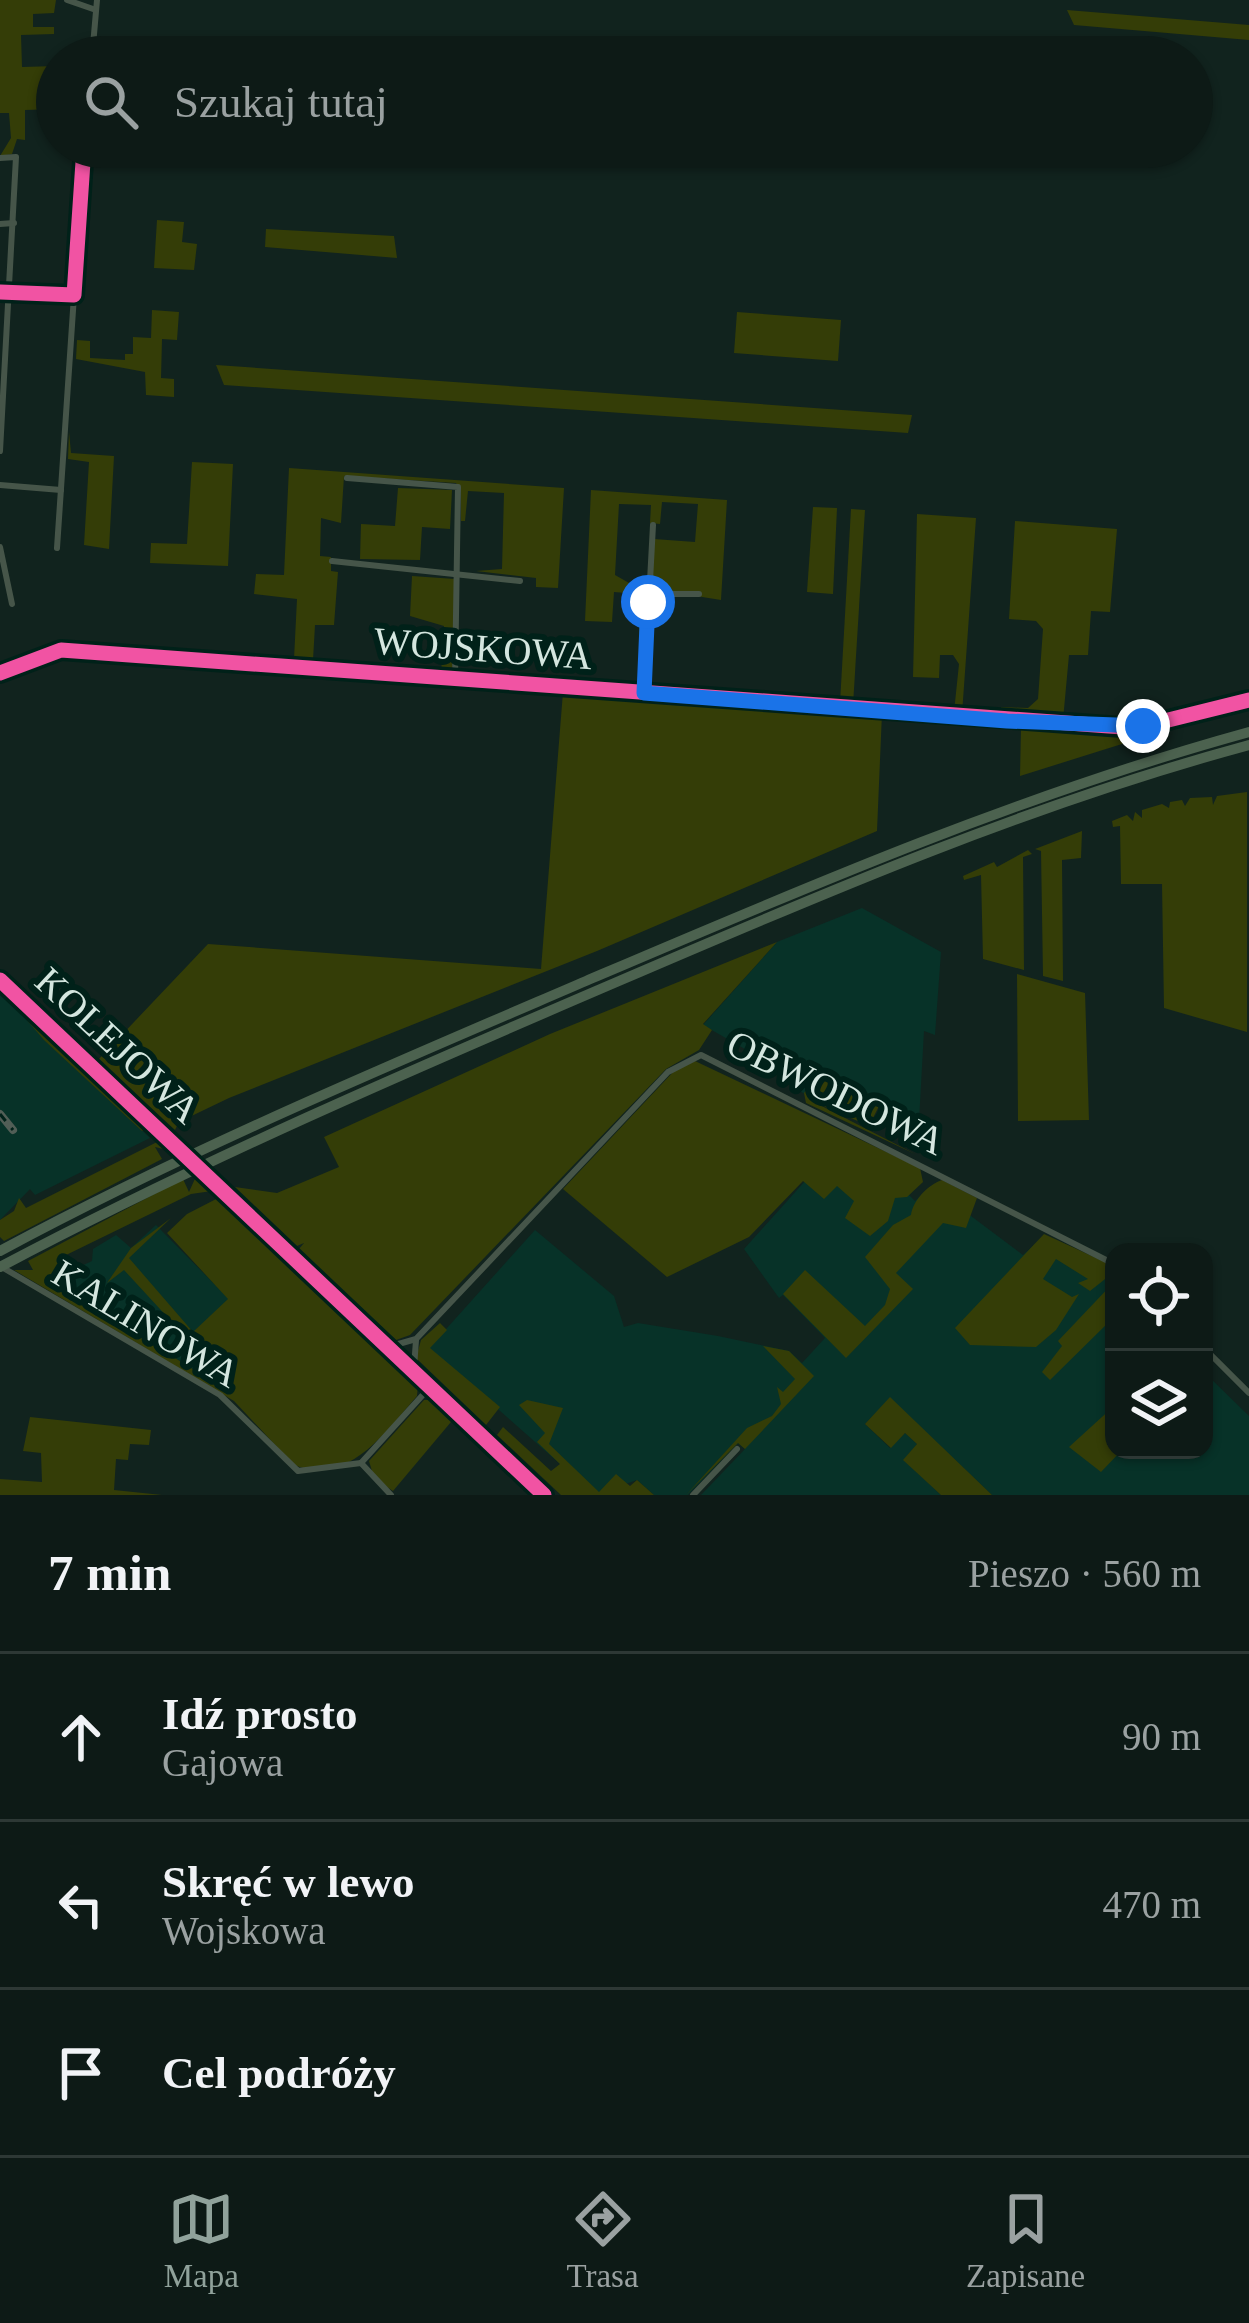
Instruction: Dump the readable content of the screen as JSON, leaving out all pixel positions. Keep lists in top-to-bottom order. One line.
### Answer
{"streets":{"street":["WOJSKOWA","KOLEJOWA","OBWODOWA","KALINOWA"]},"page":{"search":"Szukaj tutaj","heading":["7 min","Pieszo · 560 m"],"list":[["Idź prosto","Gajowa","90 m"],["Skręć w lewo","Wojskowa","470 m"],"Cel podróży"],"nav":["Mapa","Trasa","Zapisane"]}}
